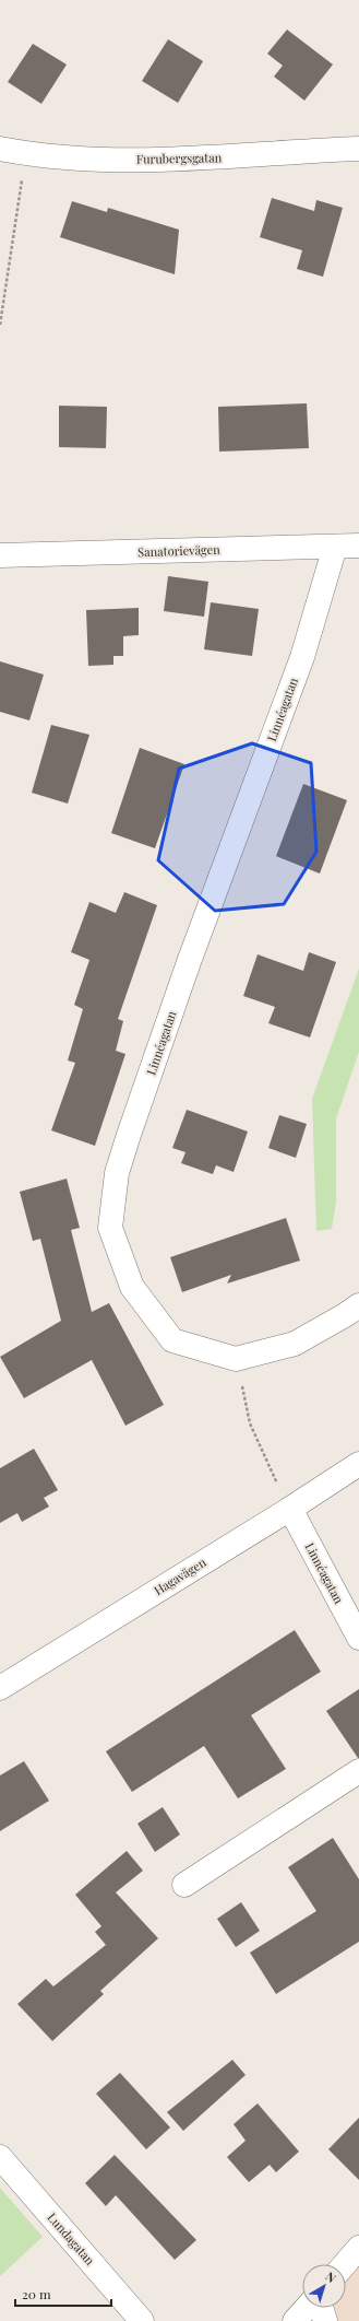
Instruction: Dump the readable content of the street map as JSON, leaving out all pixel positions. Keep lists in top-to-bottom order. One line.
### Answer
{"streets":{"street":["Furubergsgatan","Sanatorievägen","Linnéagatan","Hagavägen","Lundagatan"]},"crossings":[["Sanatorievägen","Linnéagatan"],["Linnéagatan","Hagavägen"]],"scale_bar":"20 m","north":"top right"}
